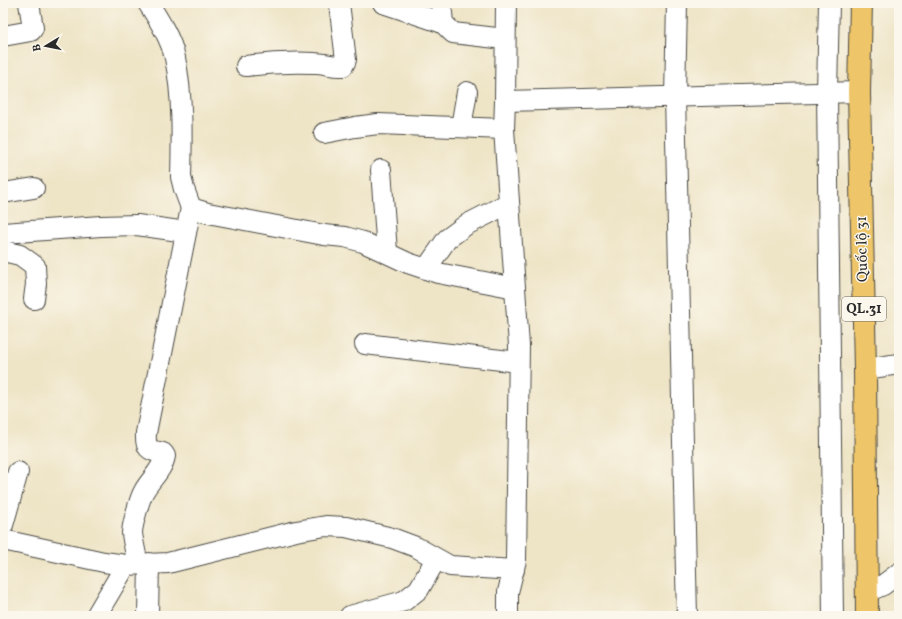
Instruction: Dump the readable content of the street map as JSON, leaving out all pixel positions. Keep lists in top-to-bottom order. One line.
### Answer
{"streets":{"highway":["Quốc lộ 31","QL.31"]},"north":"left"}
